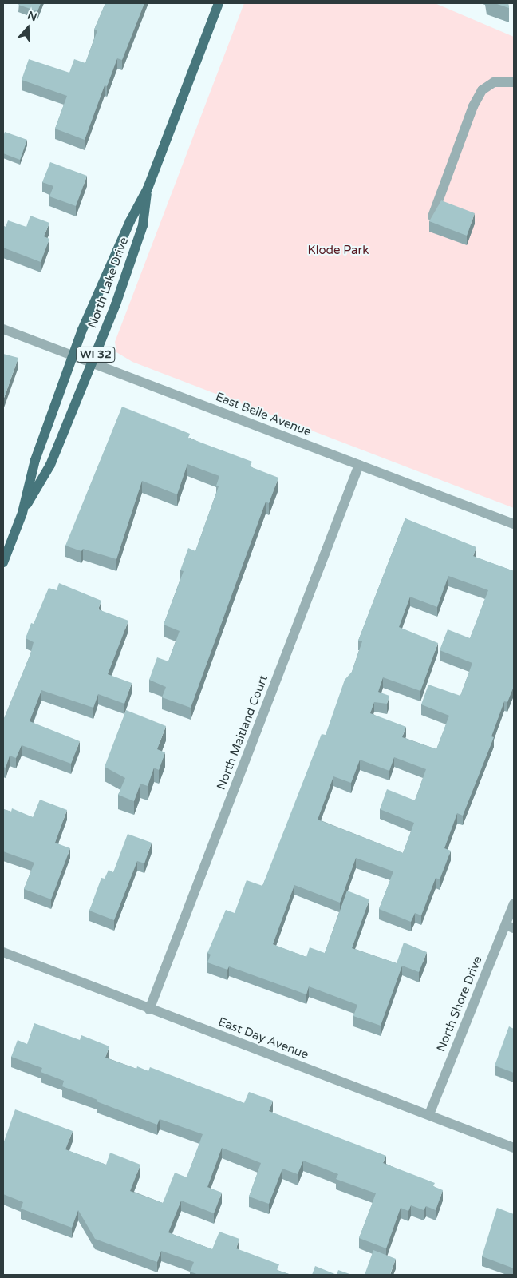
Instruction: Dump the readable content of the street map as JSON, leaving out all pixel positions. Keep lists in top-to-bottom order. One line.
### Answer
{"streets":{"main road":["North Lake Drive","WI 32"],"street":["East Belle Avenue","North Maitland Court","North Shore Drive","East Day Avenue"]},"crossings":[["North Lake Drive","East Belle Avenue"],["East Belle Avenue","North Maitland Court"],["North Maitland Court","East Day Avenue"],["North Shore Drive","East Day Avenue"]],"parks":["Klode Park"],"north":"top"}
